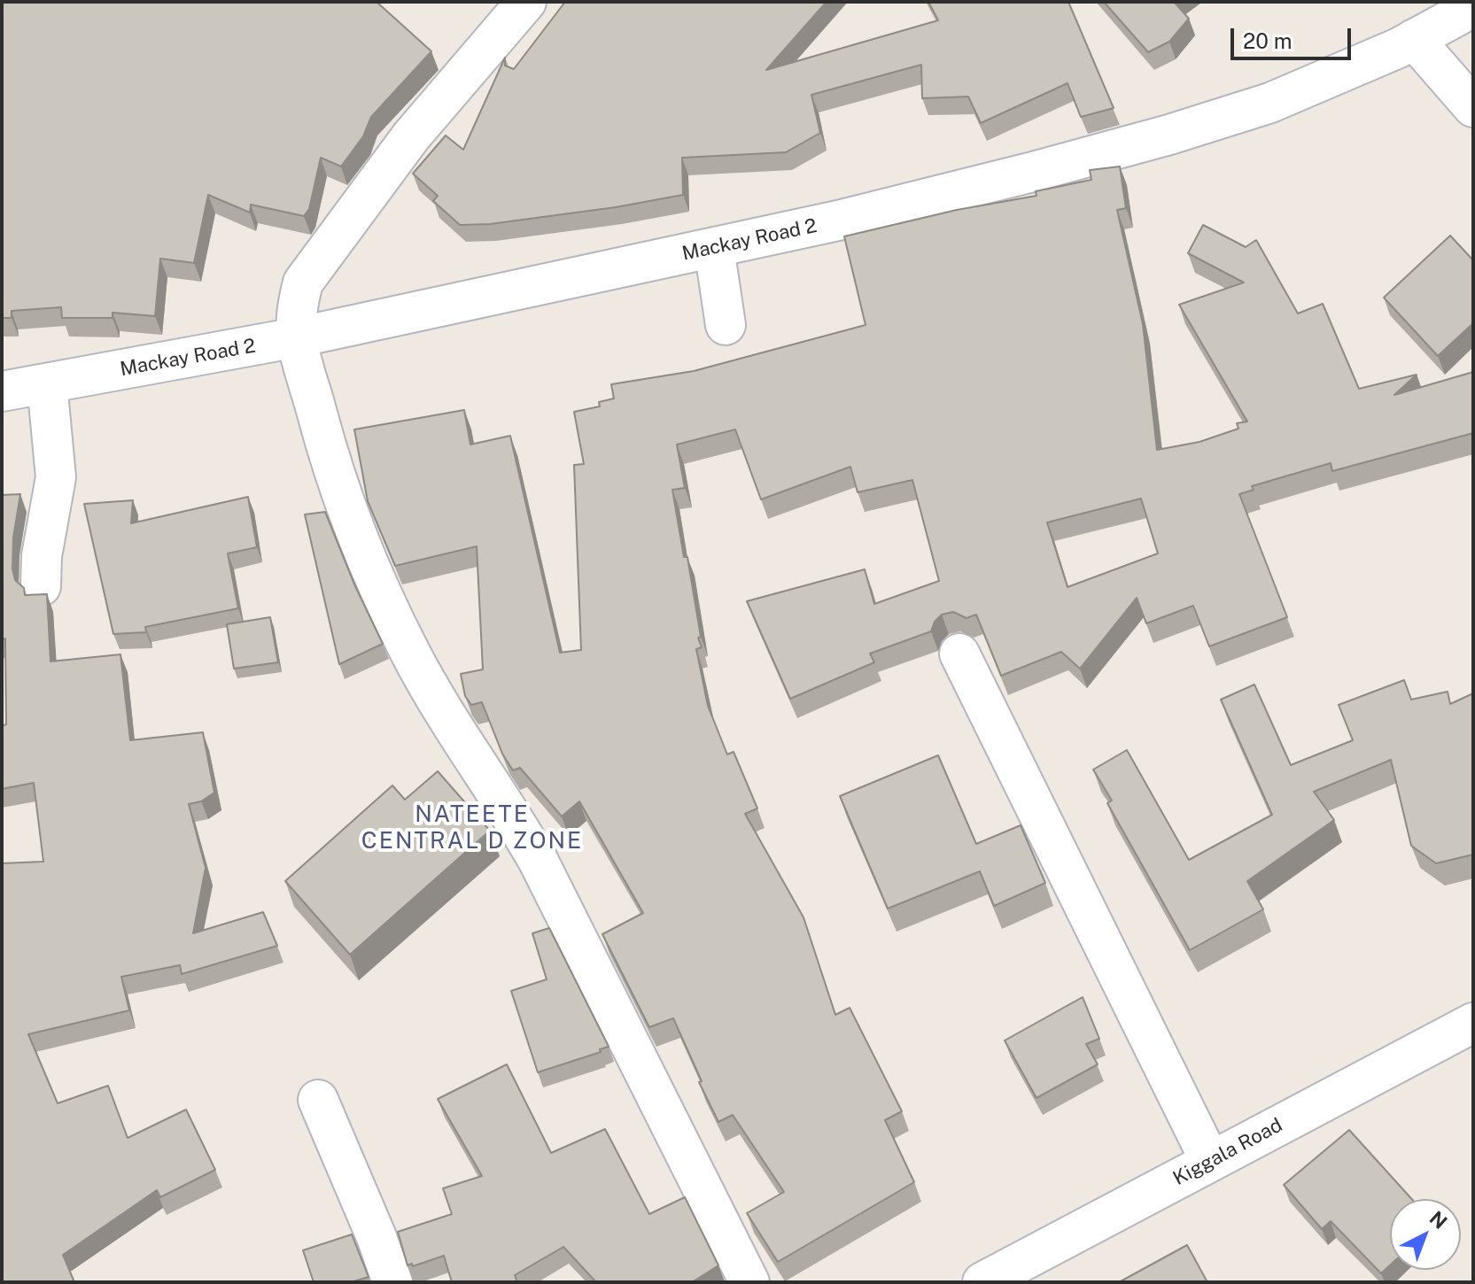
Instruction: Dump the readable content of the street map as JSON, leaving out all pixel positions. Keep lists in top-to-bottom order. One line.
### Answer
{"streets":{"street":["Mackay Road 2","Kiggala Road"]},"districts":["NATEETE CENTRAL D ZONE"],"scale_bar":"20 m","north":"top right"}
